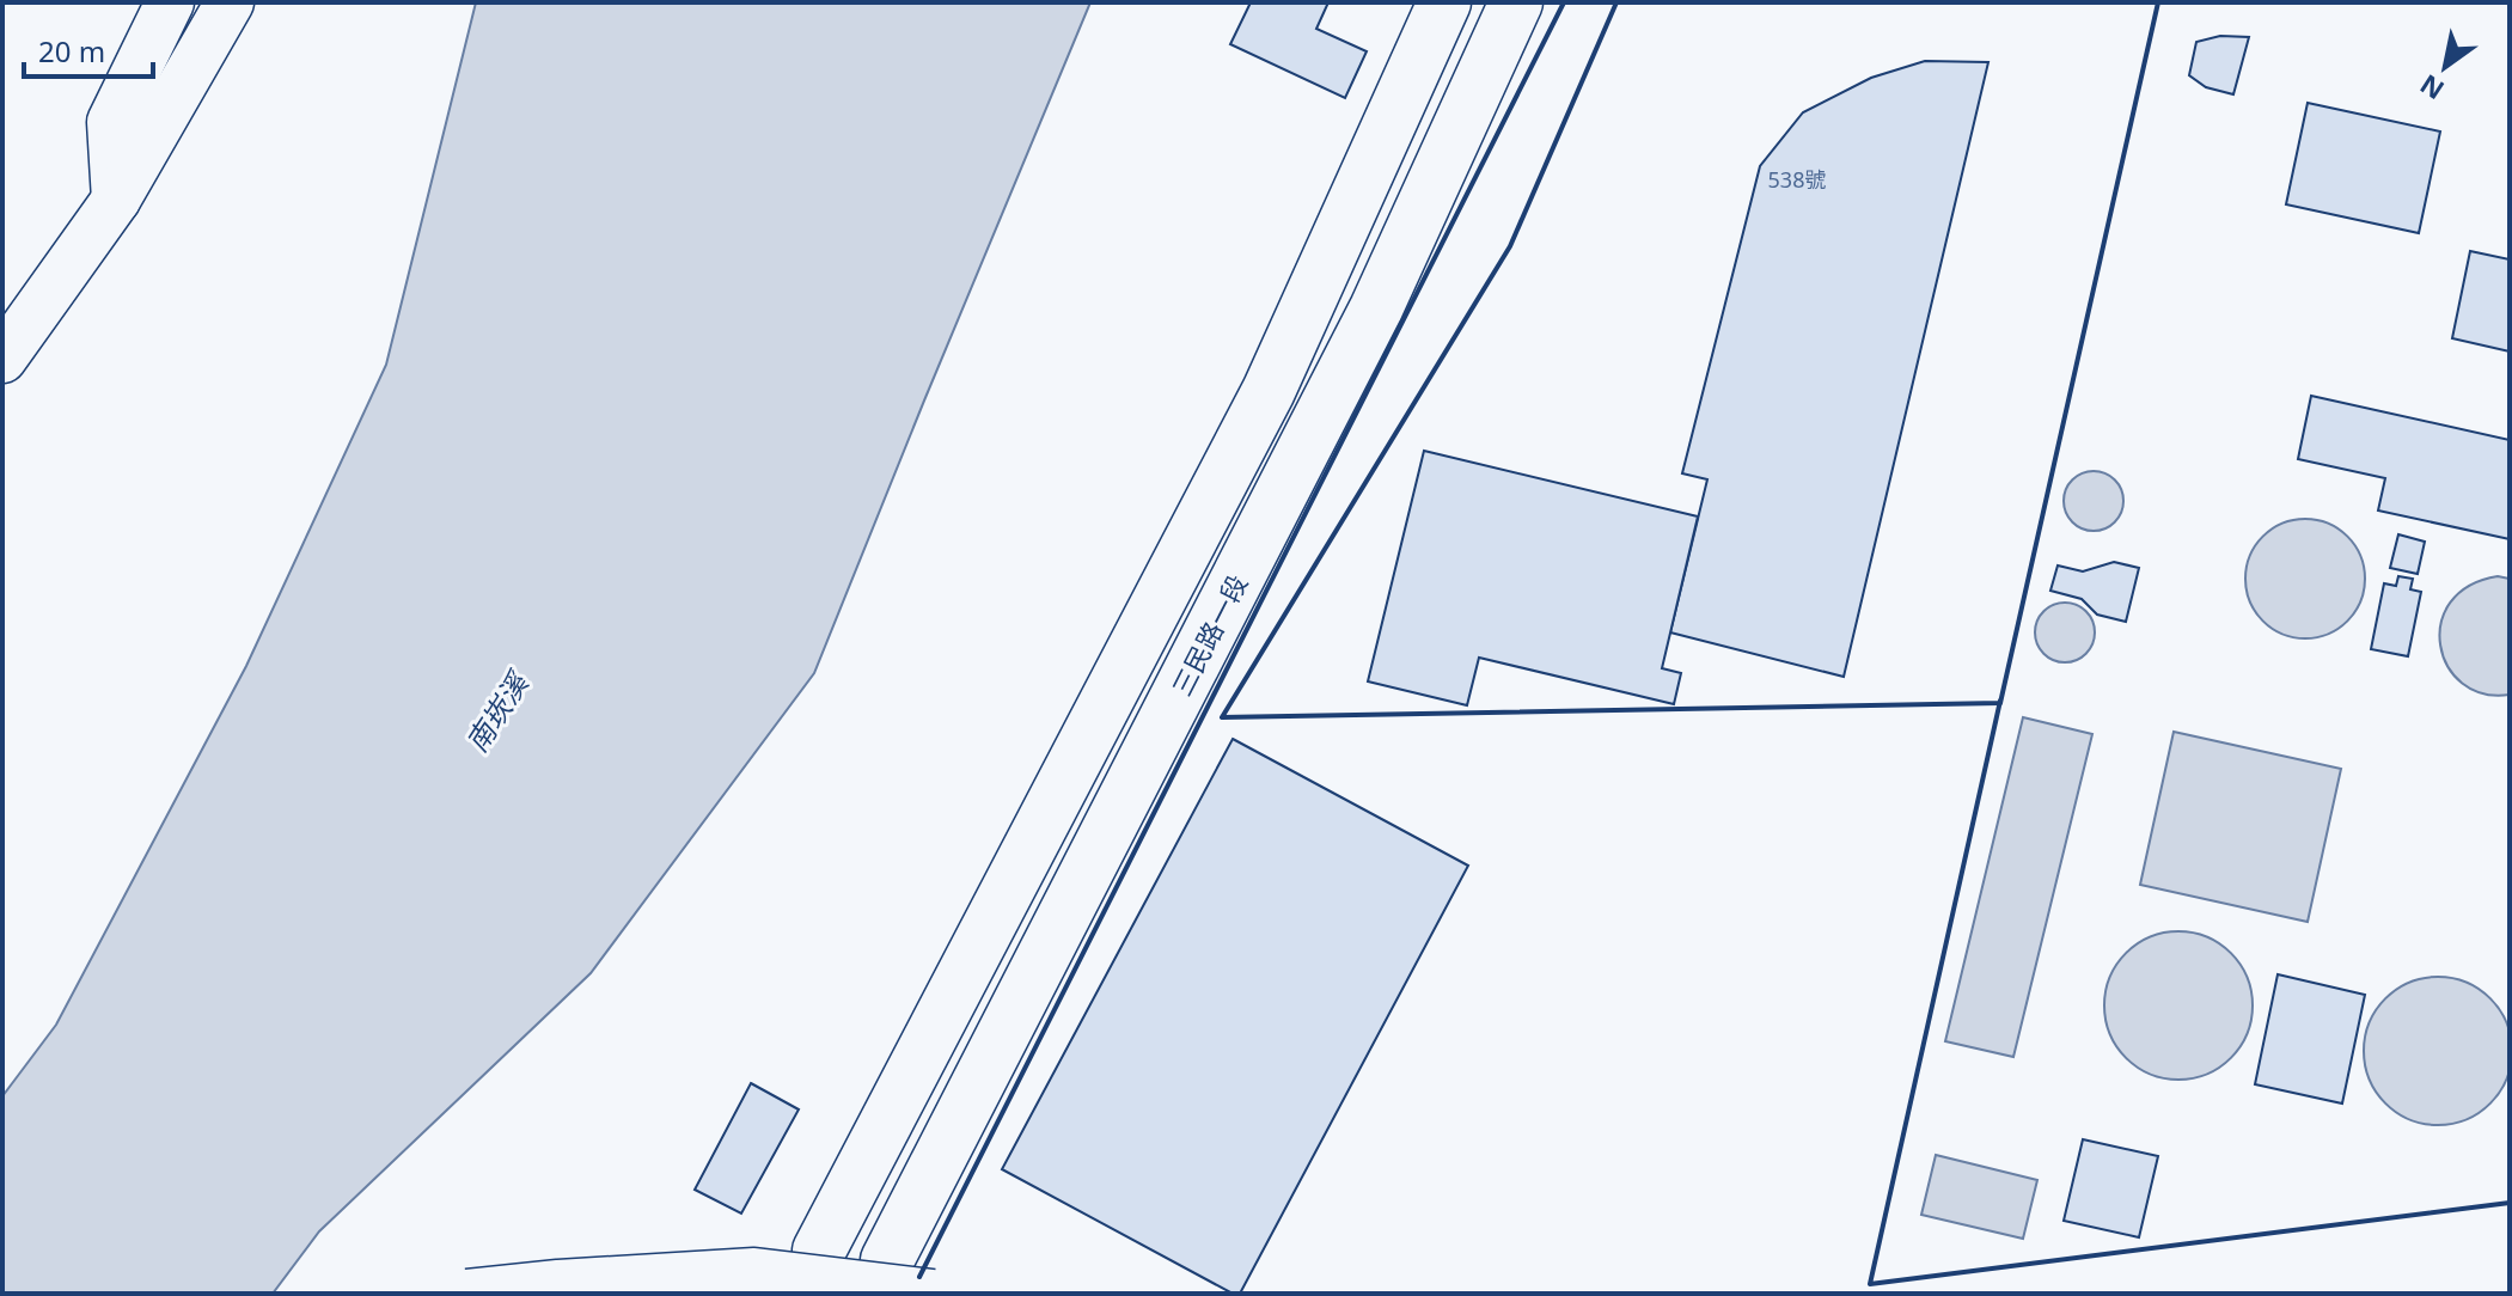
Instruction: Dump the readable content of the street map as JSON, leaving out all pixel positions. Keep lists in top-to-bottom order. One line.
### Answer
{"streets":{"main road":["三民路一段"]},"water":["南崁溪"],"house_numbers":["538號"],"scale_bar":"20 m","north":"bottom left"}
